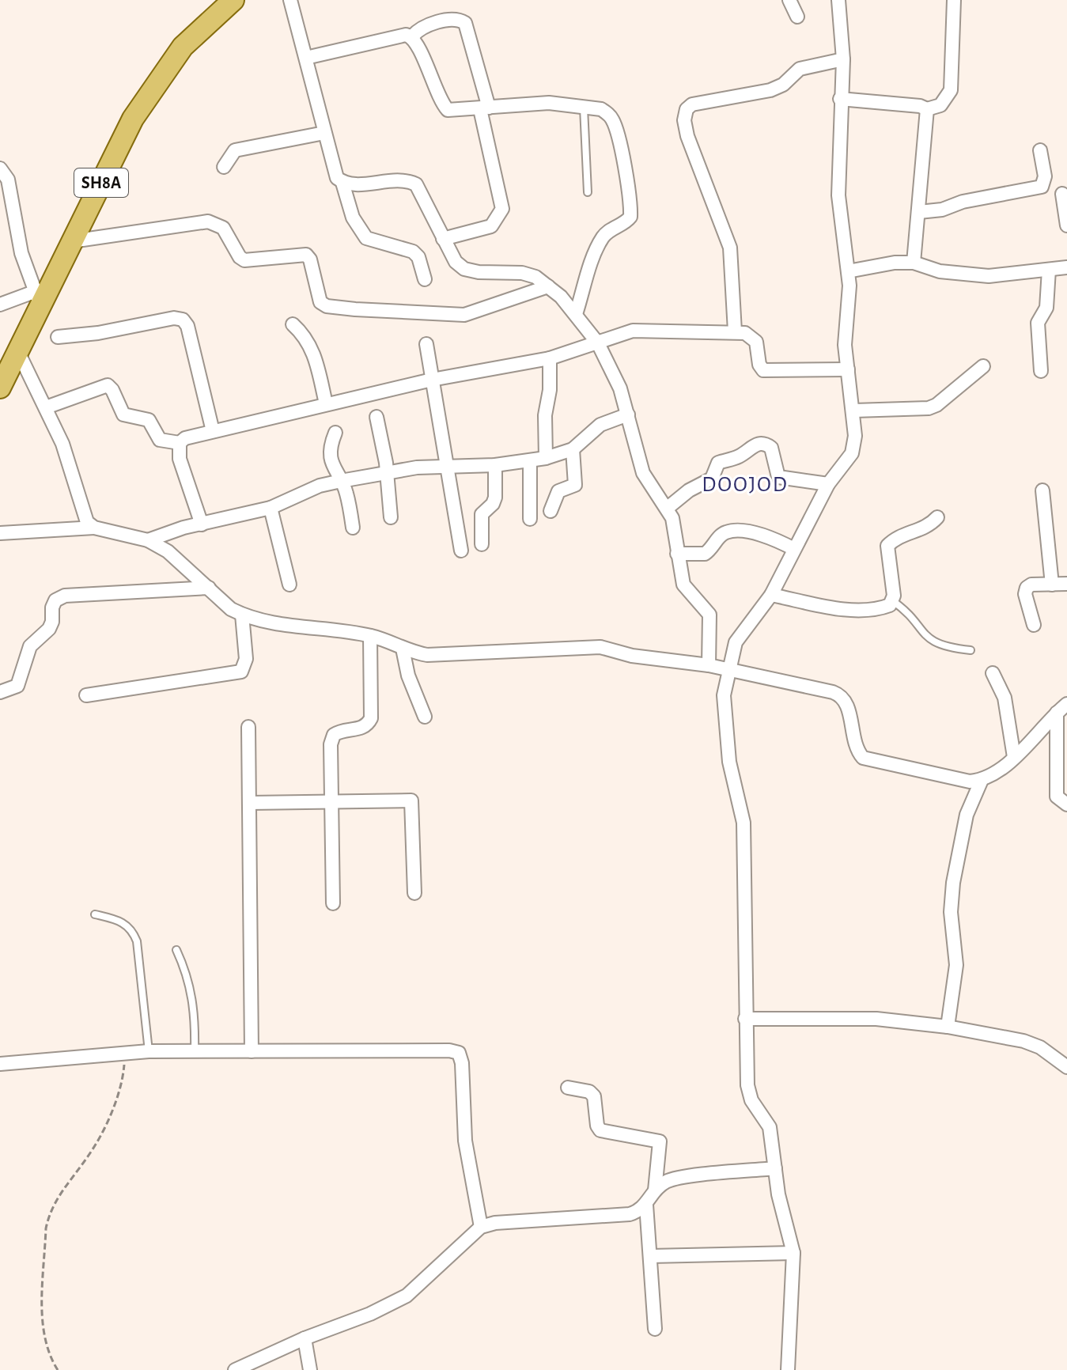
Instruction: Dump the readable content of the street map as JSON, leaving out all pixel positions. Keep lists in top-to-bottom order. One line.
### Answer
{"streets":{"main road":["SH8A"]},"districts":["DOOJOD"]}
